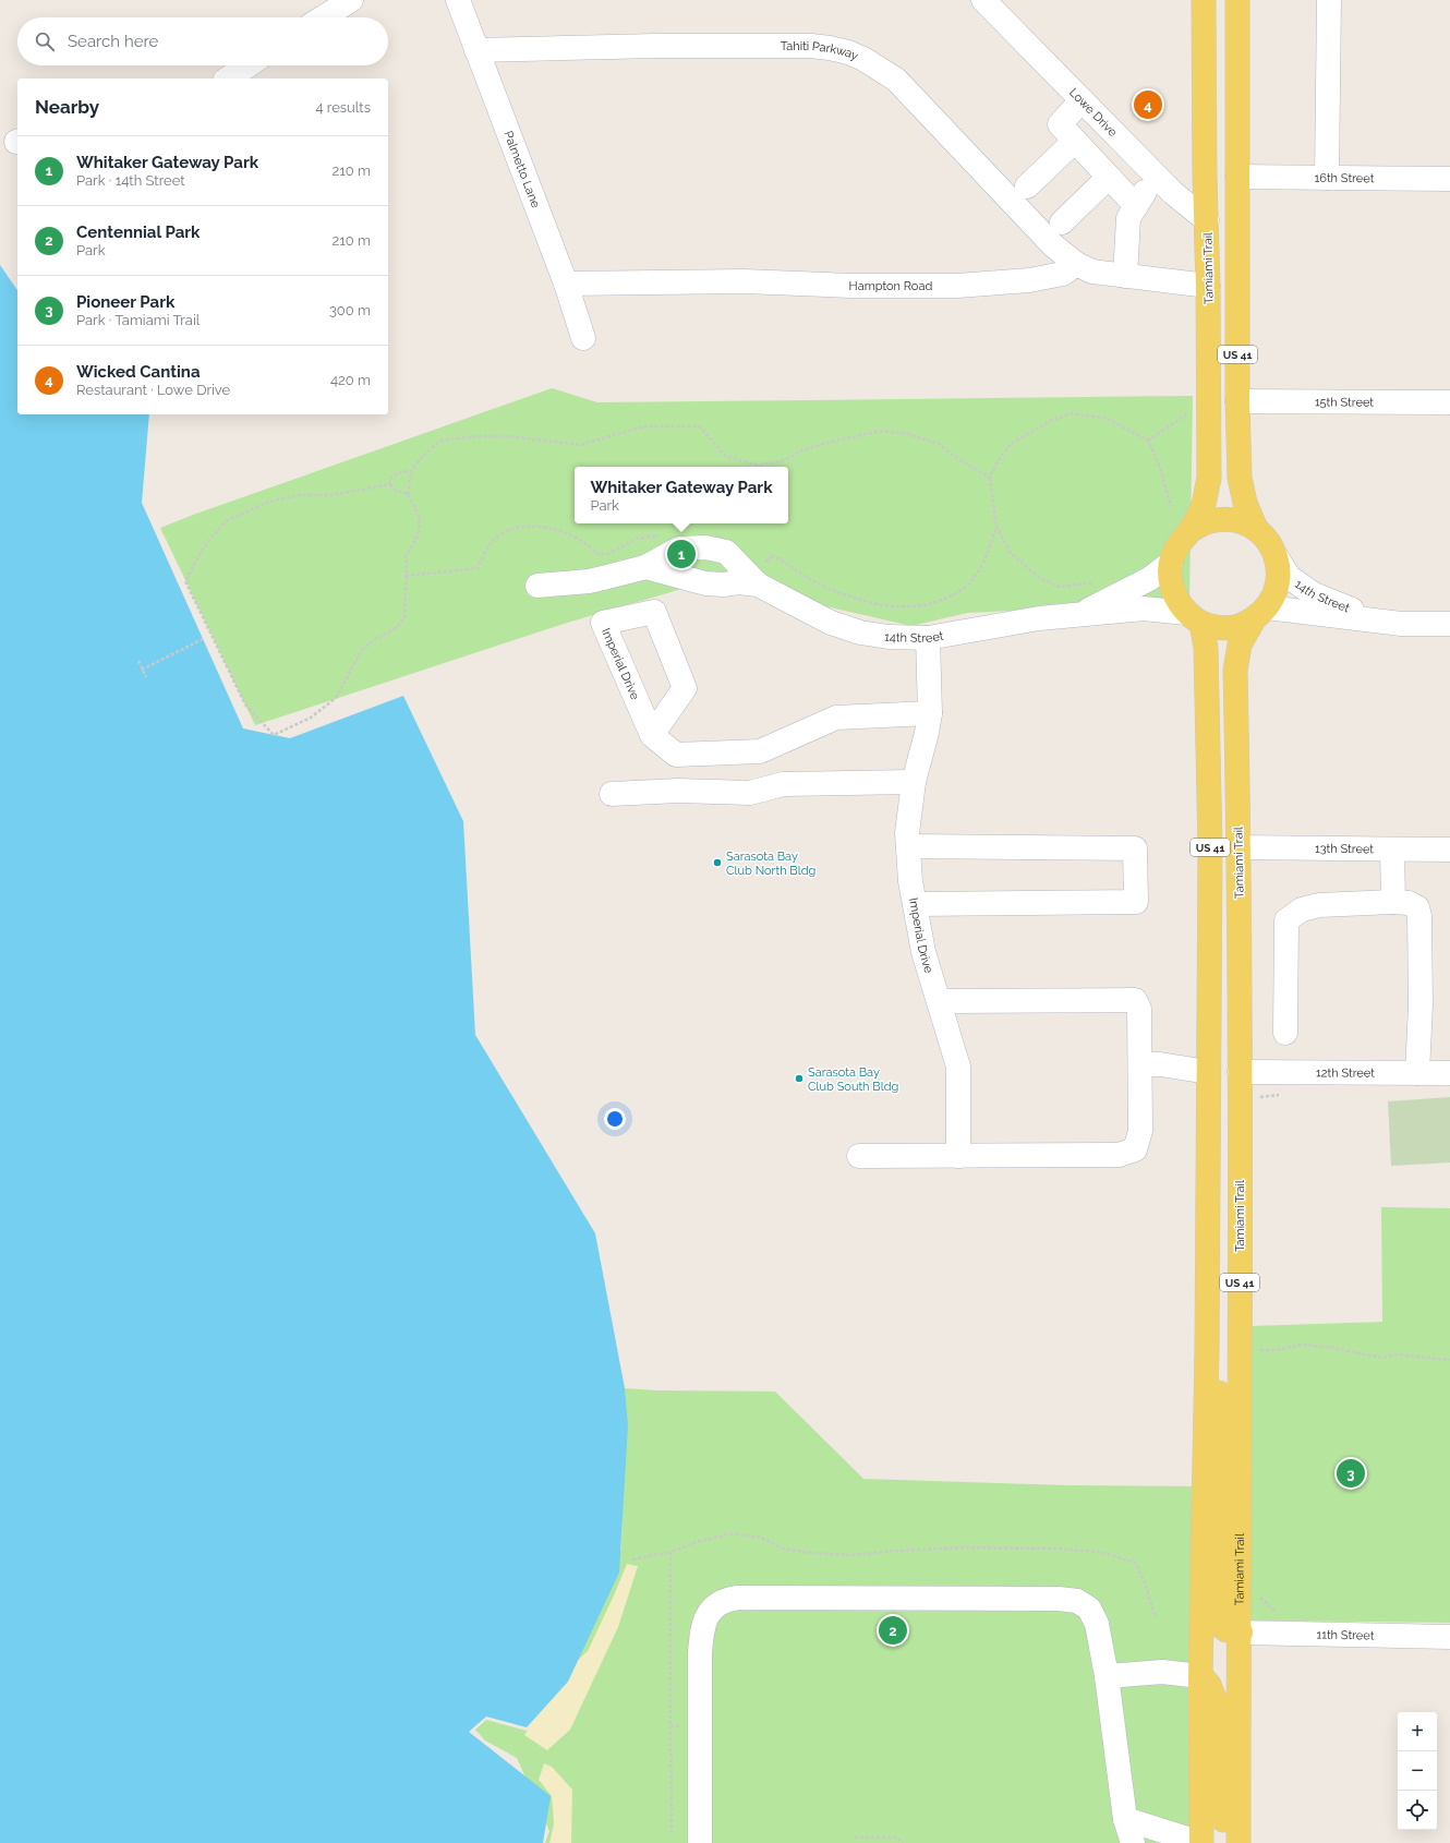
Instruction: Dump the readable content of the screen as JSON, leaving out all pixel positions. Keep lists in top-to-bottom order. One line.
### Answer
{"streets":{"main road":["Tamiami Trail","US 41"],"street":["Tahiti Parkway","Lowe Drive","Palmetto Lane","16th Street","Hampton Road","15th Street","14th Street","Imperial Drive","13th Street","12th Street","11th Street"]},"crossings":[["Tahiti Parkway","Palmetto Lane"],["Tahiti Parkway","Hampton Road"],["Lowe Drive","Tamiami Trail"],["Palmetto Lane","Hampton Road"],["16th Street","Tamiami Trail"],["Tamiami Trail","15th Street"],["Tamiami Trail","14th Street"],["Tamiami Trail","13th Street"],["Tamiami Trail","12th Street"],["Tamiami Trail","11th Street"],["14th Street","Imperial Drive"]],"places":["Sarasota Bay Club North Bldg","Sarasota Bay Club South Bldg"],"page":{"search":"Search here","heading":["Nearby","4 results"],"pins":["4","1","3","2"],"list":[{"mark":"1","name":"Whitaker Gateway Park","note":"Park · 14th Street","value":"210 m"},{"mark":"2","name":"Centennial Park","note":"Park","value":"210 m"},{"mark":"3","name":"Pioneer Park","note":"Park · Tamiami Trail","value":"300 m"},{"mark":"4","name":"Wicked Cantina","note":"Restaurant · Lowe Drive","value":"420 m"}],"popup":["Whitaker Gateway Park","Park"],"map_buttons":["+","−"]}}
